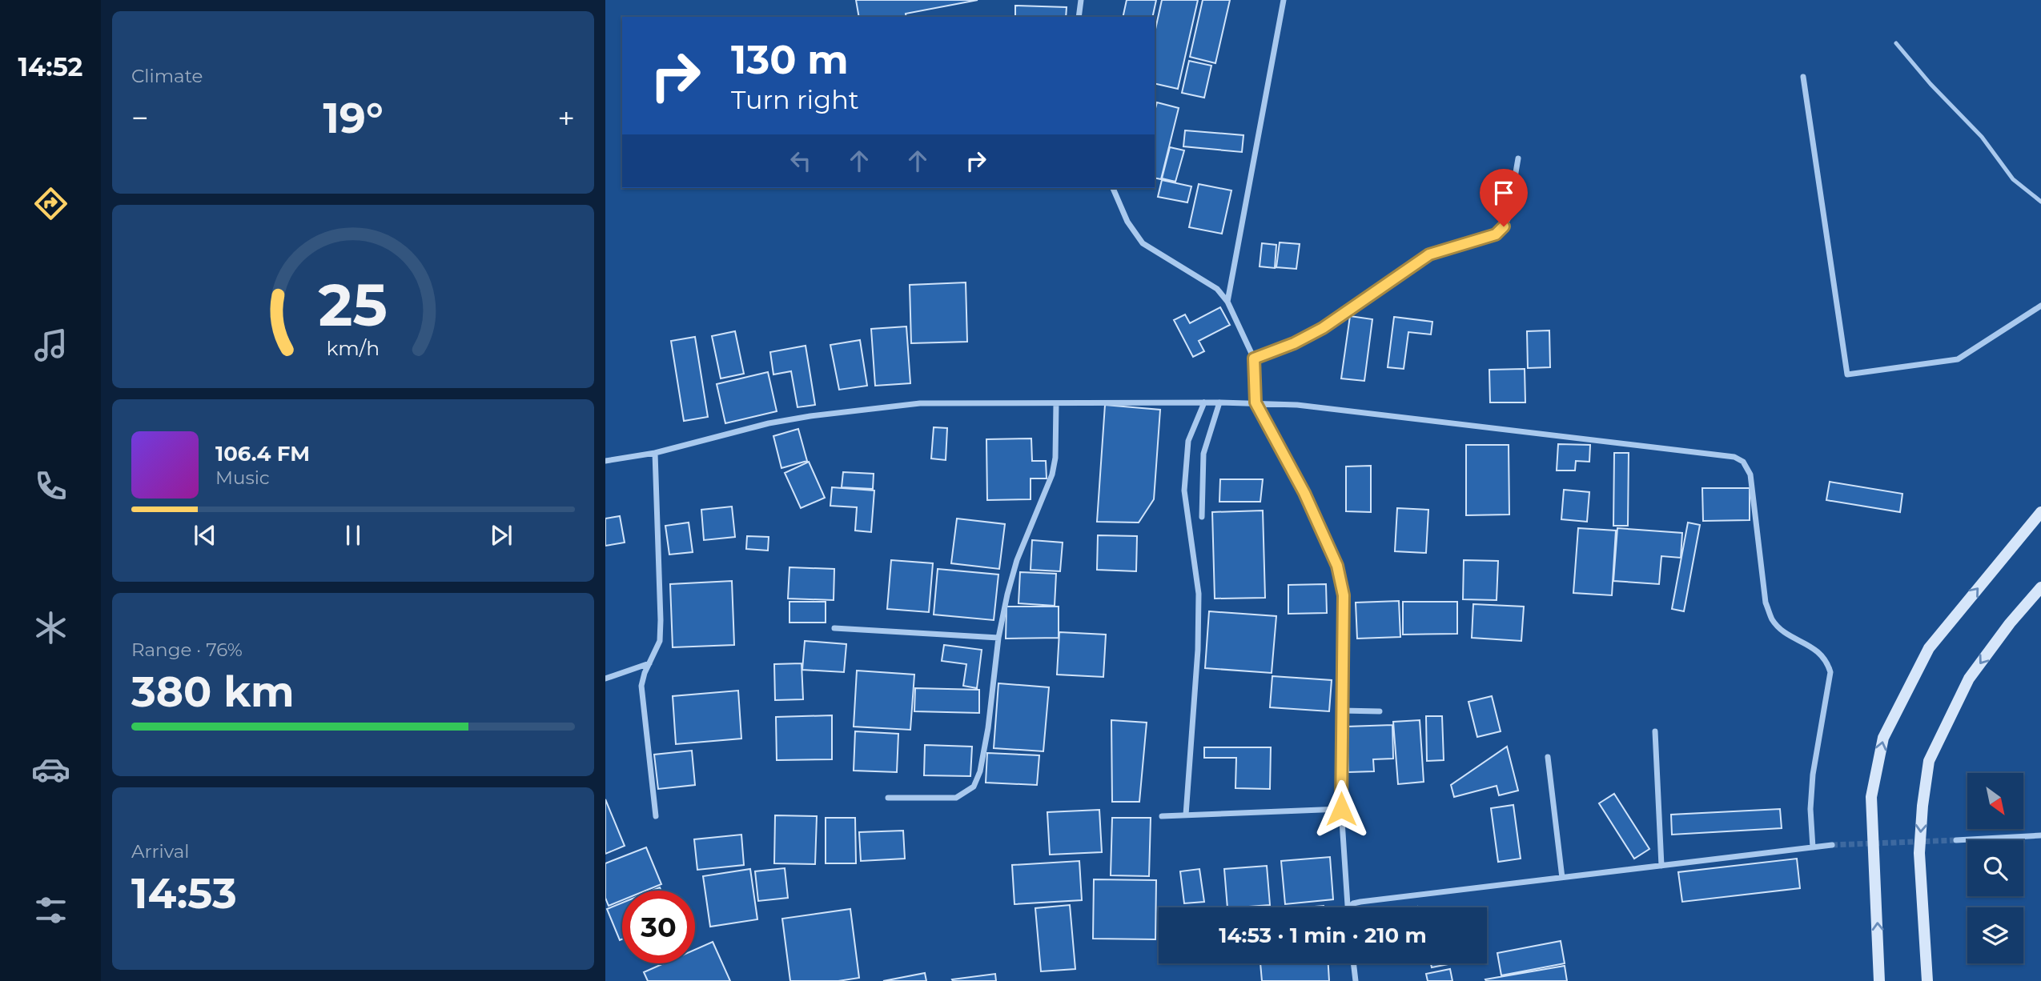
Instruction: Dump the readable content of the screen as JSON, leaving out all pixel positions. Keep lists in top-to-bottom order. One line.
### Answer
{"north":"bottom right","page":{"tabs":"14:52","tile":["Climate",["Range · 76%","380 km"],["Arrival","14:53"]],"turn":["130 m","Turn right"],"heat":["−","19°","+"],"song":["106.4 FM","Music"],"limit":"30","trip":"14:53 · 1 min · 210 m","gauge":["25","km/h"]}}
